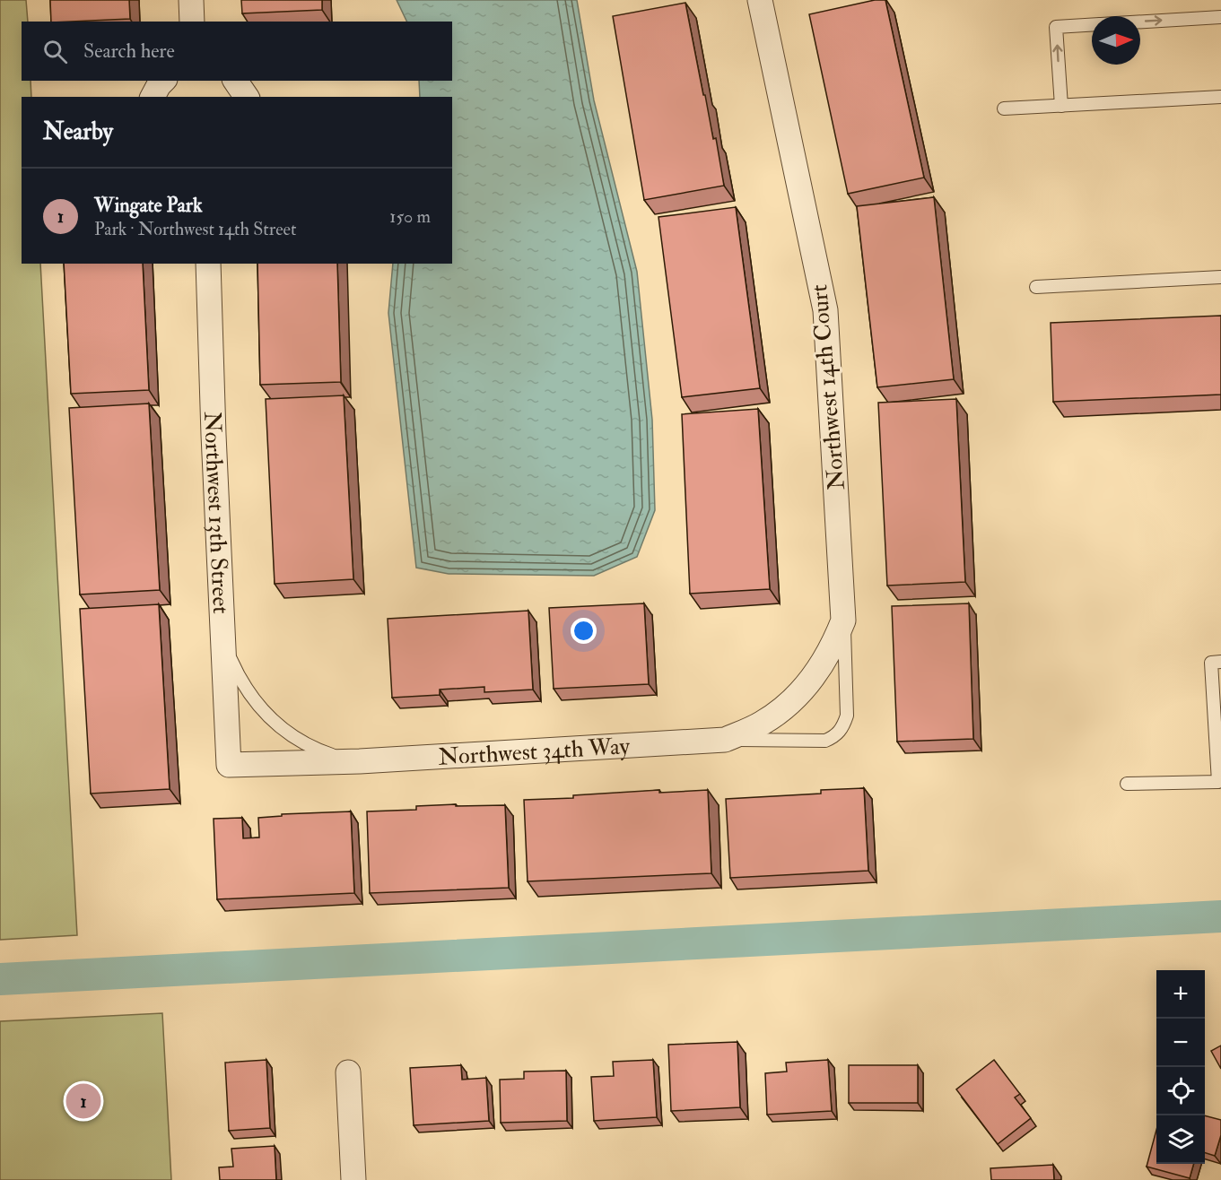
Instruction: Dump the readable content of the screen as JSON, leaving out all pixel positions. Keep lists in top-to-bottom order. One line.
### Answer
{"streets":{"street":["Northwest 14th Court","Northwest 13th Street","Northwest 34th Way"]},"crossings":[["Northwest 14th Court","Northwest 34th Way"],["Northwest 13th Street","Northwest 34th Way"]],"north":"right","page":{"search":"Search here","heading":"Nearby","list":[{"mark":"1","name":"Wingate Park","note":"Park · Northwest 14th Street","value":"150 m"}],"map_buttons":["+","−"],"pins":"1"}}
